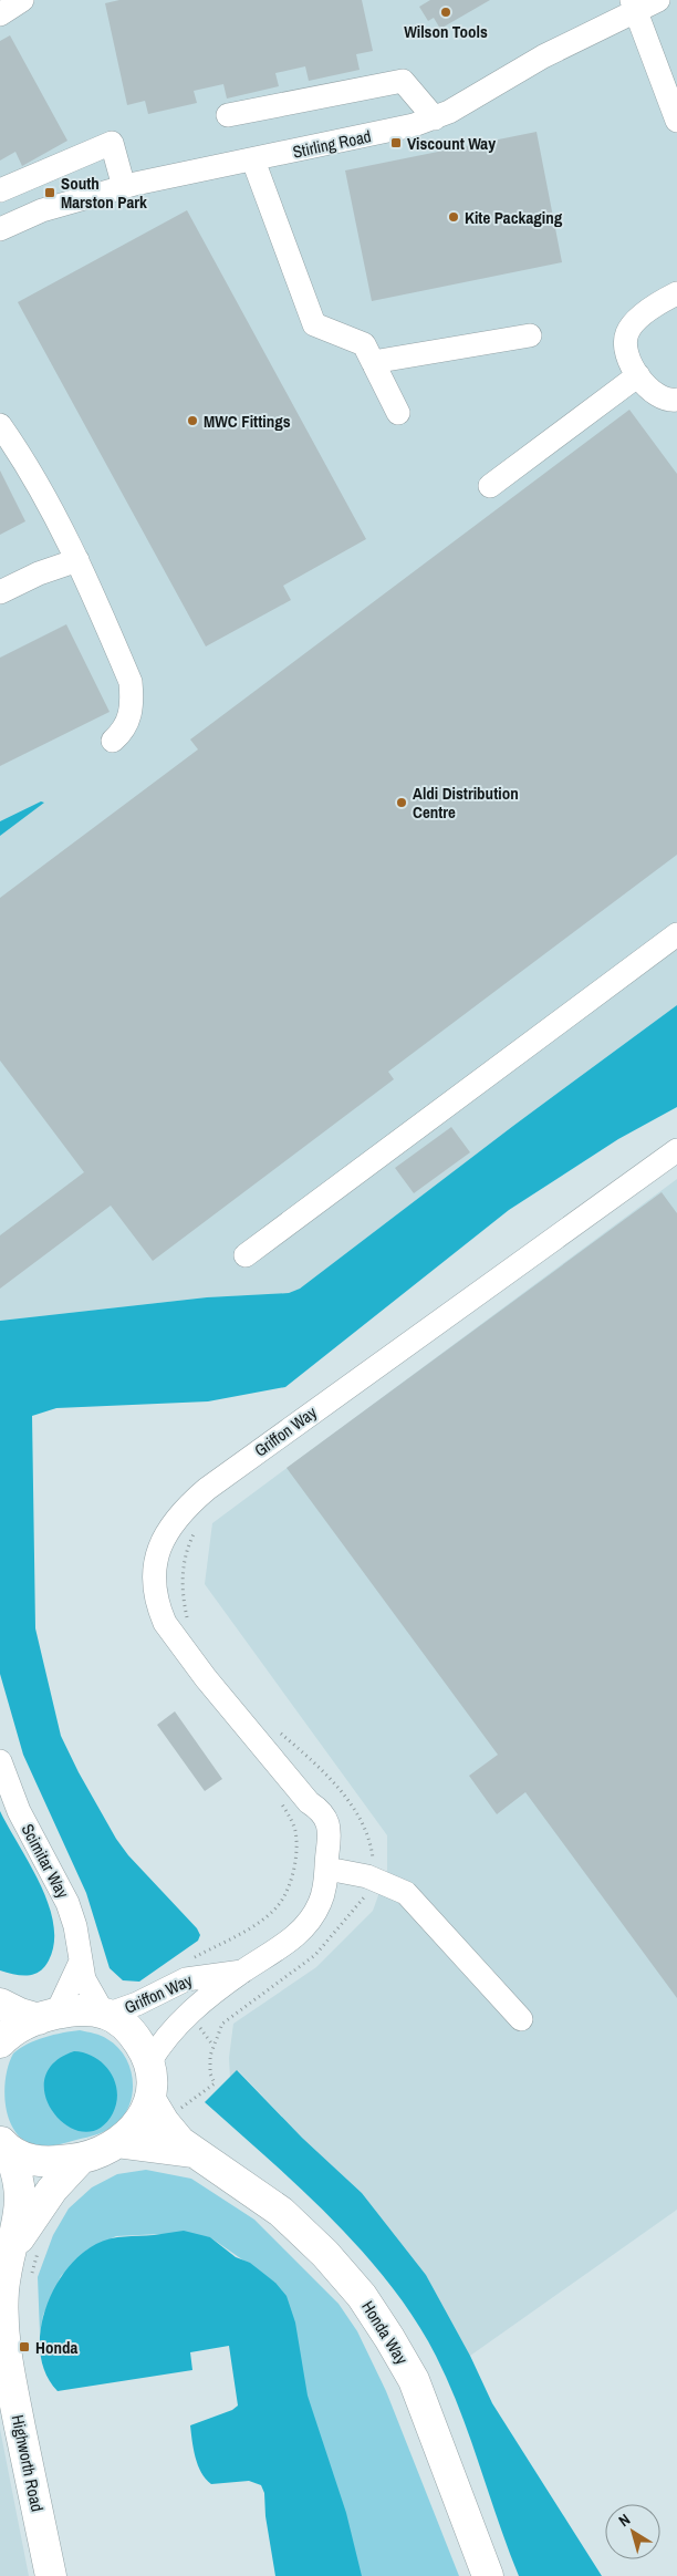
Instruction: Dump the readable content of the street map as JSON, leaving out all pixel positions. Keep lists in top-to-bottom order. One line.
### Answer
{"streets":{"main road":["Honda Way","Highworth Road"],"street":["Stirling Road","Griffon Way","Scimitar Way"]},"crossings":[["Griffon Way","Scimitar Way"]],"places":{"other":["Wilson Tools","Kite Packaging","MWC Fittings","Aldi Distribution Centre"],"transit":["Viscount Way","South Marston Park","Honda"]},"north":"top left"}
